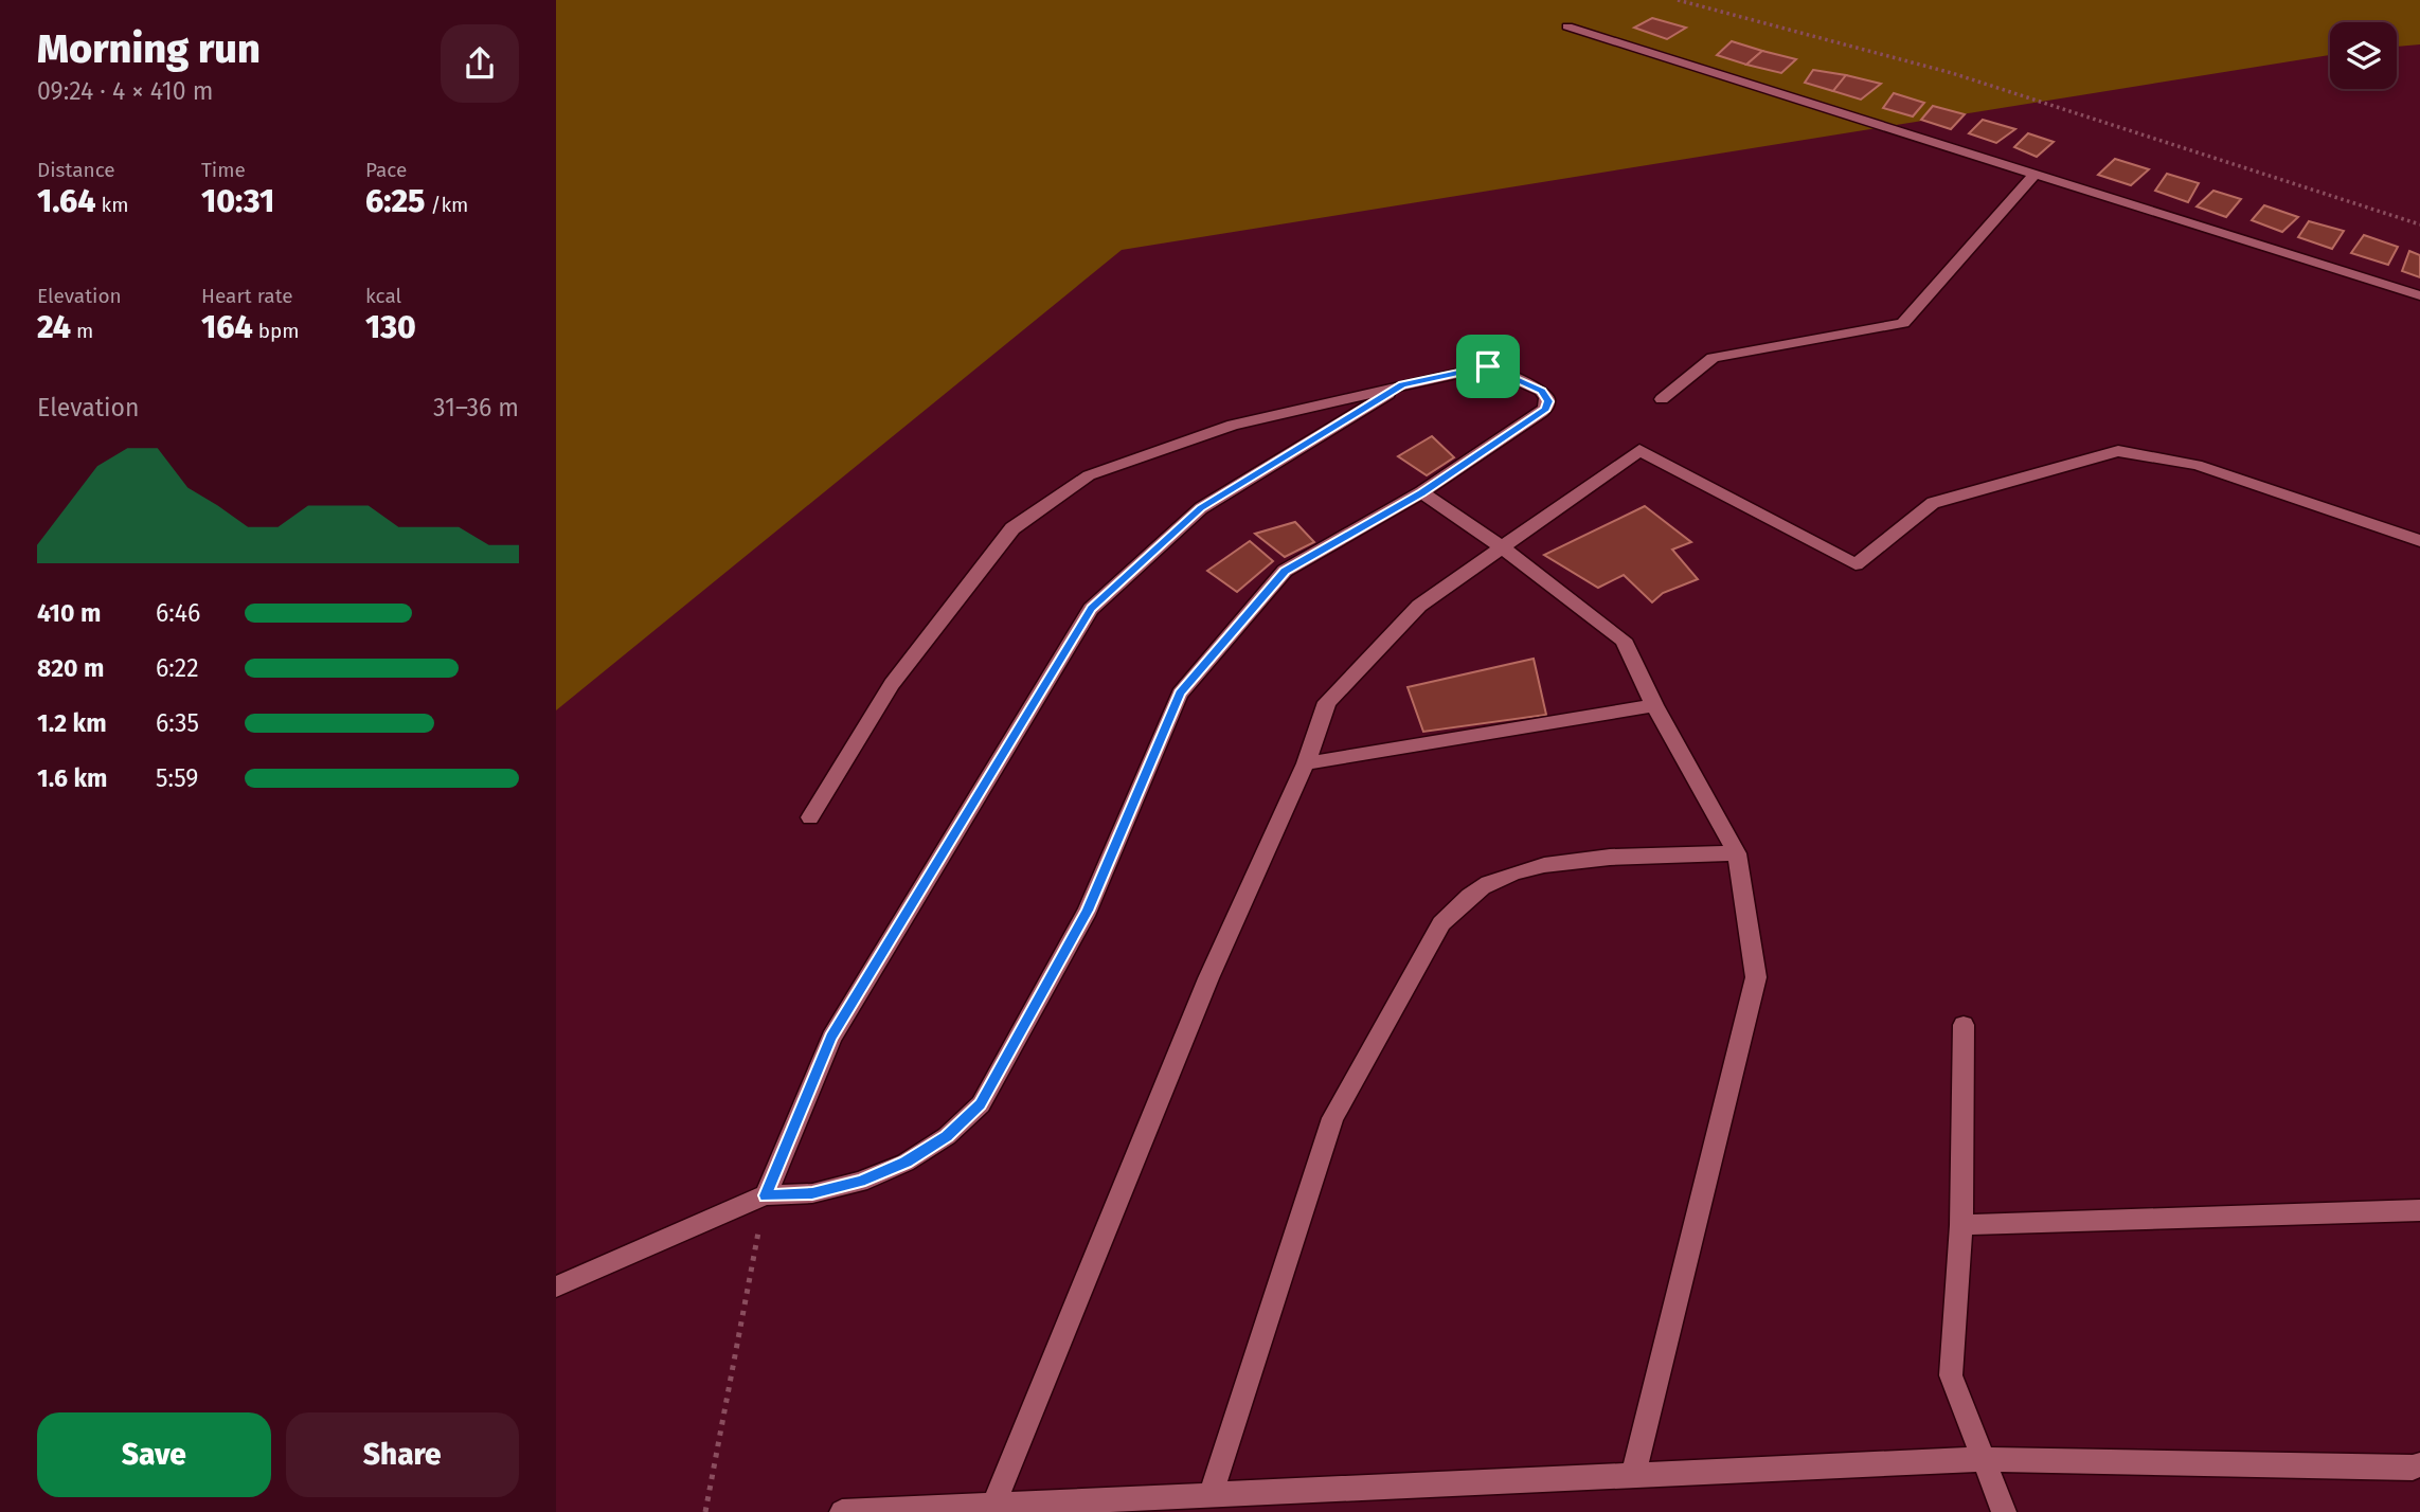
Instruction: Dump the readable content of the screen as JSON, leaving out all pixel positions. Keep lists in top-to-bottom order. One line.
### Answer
{"page":{"heading":["Morning run","09:24 · 4 × 410 m"],"stats":[["Distance","1.64 km"],["Time","10:31"],["Pace","6:25 /km"],["Elevation","24 m"],["Heart rate","164 bpm"],["kcal","130"]],"chart":["Elevation","31–36 m"],"list":[{"name":"410 m","note":"6:46"},{"name":"820 m","note":"6:22"},{"name":"1.2 km","note":"6:35"},{"name":"1.6 km","note":"5:59"}],"buttons":["Save","Share"]}}
